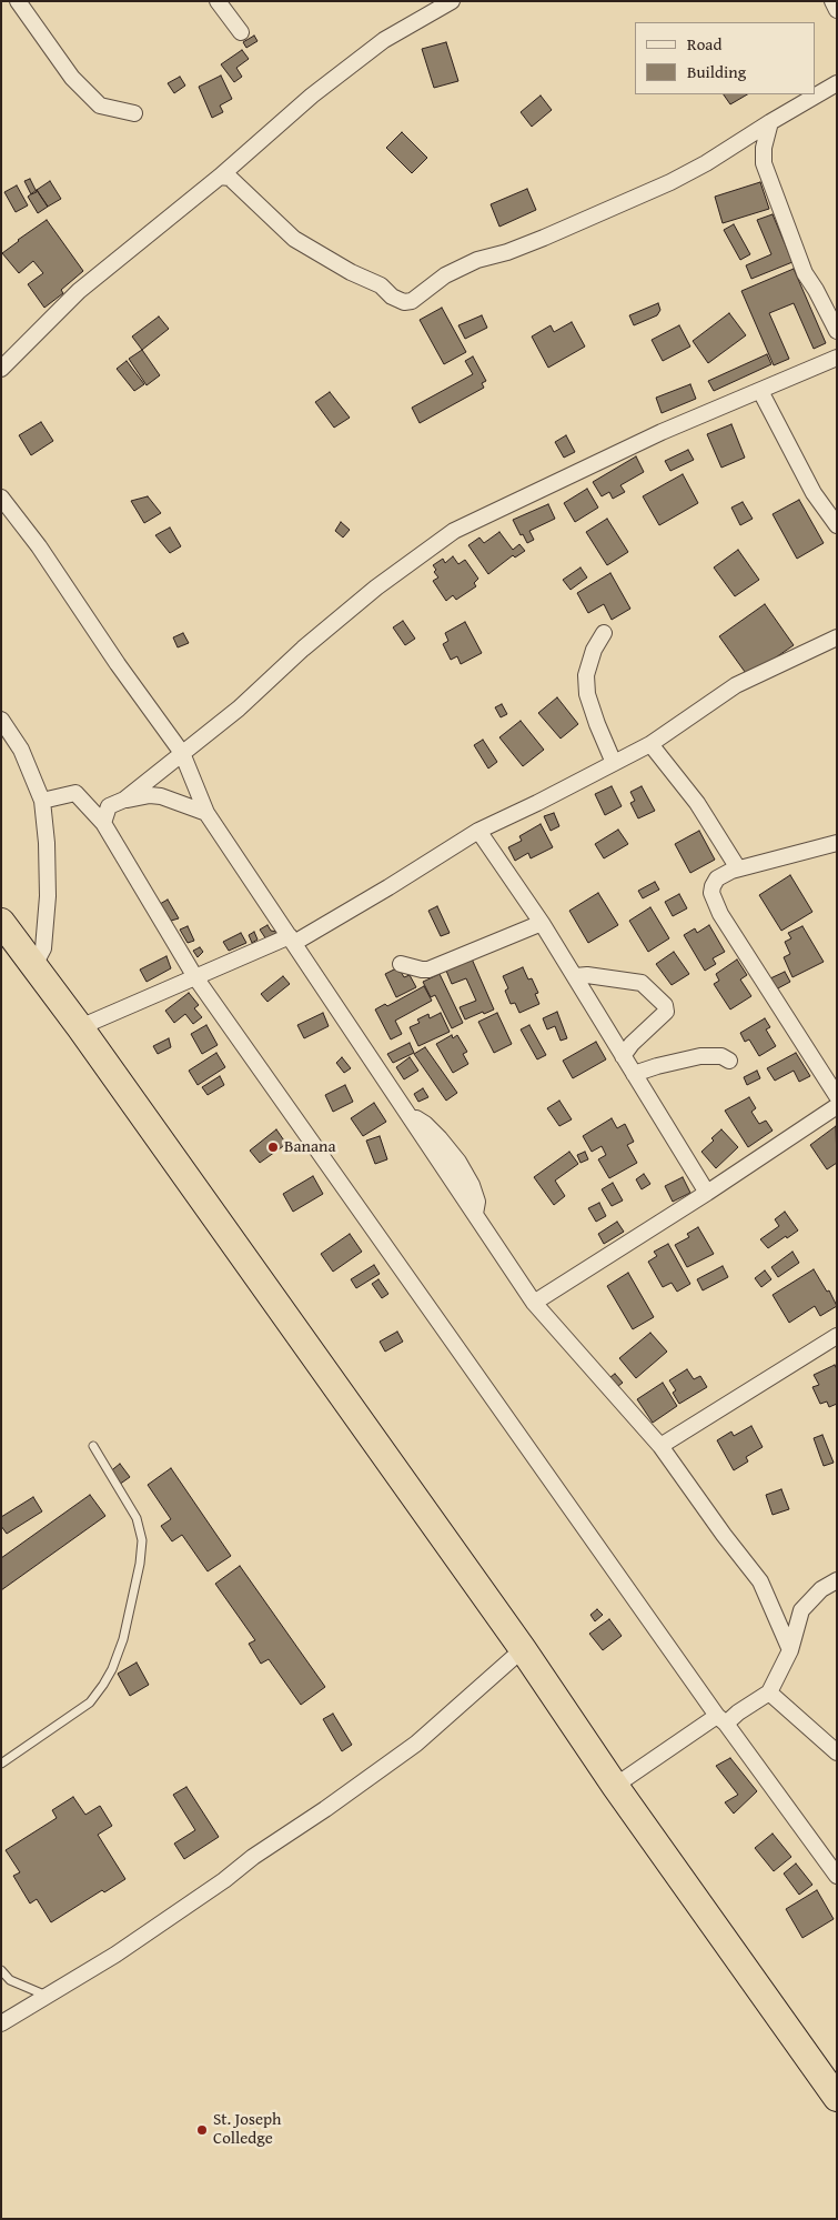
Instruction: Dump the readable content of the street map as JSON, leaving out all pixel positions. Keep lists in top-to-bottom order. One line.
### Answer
{"places":["Banana","St. Joseph Colledge"],"legend":["Road","Building"]}
